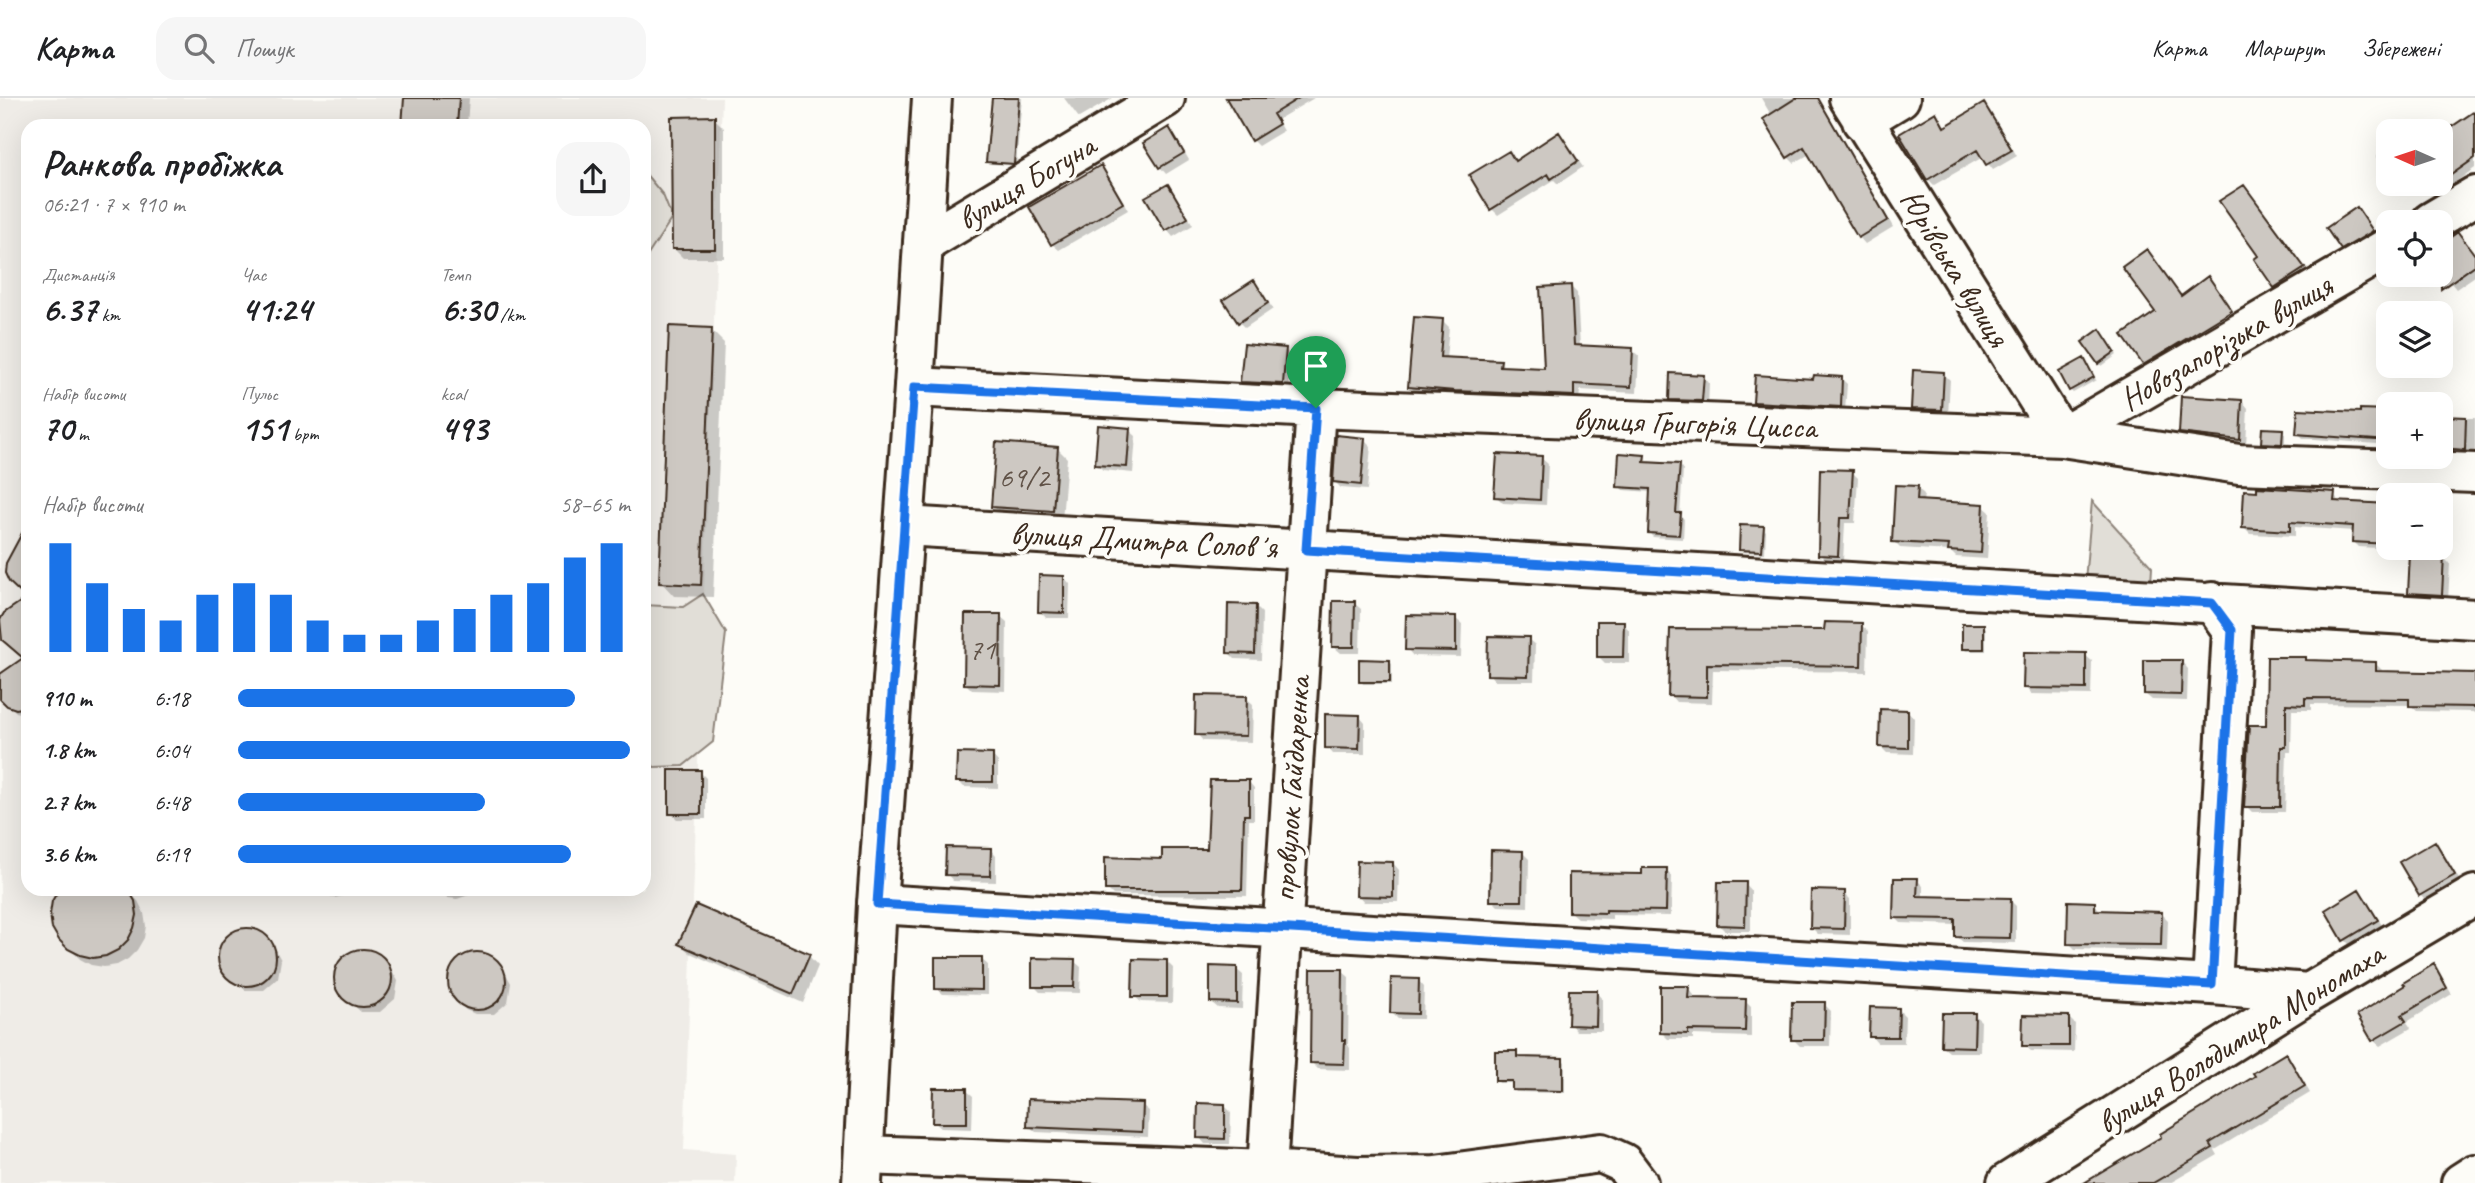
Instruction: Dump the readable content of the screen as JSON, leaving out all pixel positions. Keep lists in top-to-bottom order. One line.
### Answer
{"streets":{"street":["вулиця Богуна","Юрівська вулиця","Новозапорізька вулиця","вулиця Григорія Цисса","вулиця Дмитра Соловʼя","провулок Гайдаренка","вулиця Володимира Мономаха"]},"crossings":[["Юрівська вулиця","Новозапорізька вулиця"],["Юрівська вулиця","вулиця Григорія Цисса"],["Новозапорізька вулиця","вулиця Григорія Цисса"],["вулиця Григорія Цисса","провулок Гайдаренка"],["вулиця Дмитра Соловʼя","провулок Гайдаренка"]],"house_numbers":["69/2","71"],"north":"left","page":{"header":"Карта","search":"Пошук","nav":["Карта","Маршрут","Збережені"],"map_buttons":["+","−"],"heading":["Ранкова пробіжка","06:21 · 7 × 910 m"],"stats":[["Дистанція","6.37 km"],["Час","41:24"],["Темп","6:30 /km"],["Набір висоти","70 m"],["Пульс","151 bpm"],["kcal","493"]],"chart":["Набір висоти","58–65 m"],"list":[{"name":"910 m","note":"6:18"},{"name":"1.8 km","note":"6:04"},{"name":"2.7 km","note":"6:48"},{"name":"3.6 km","note":"6:19"}]}}
